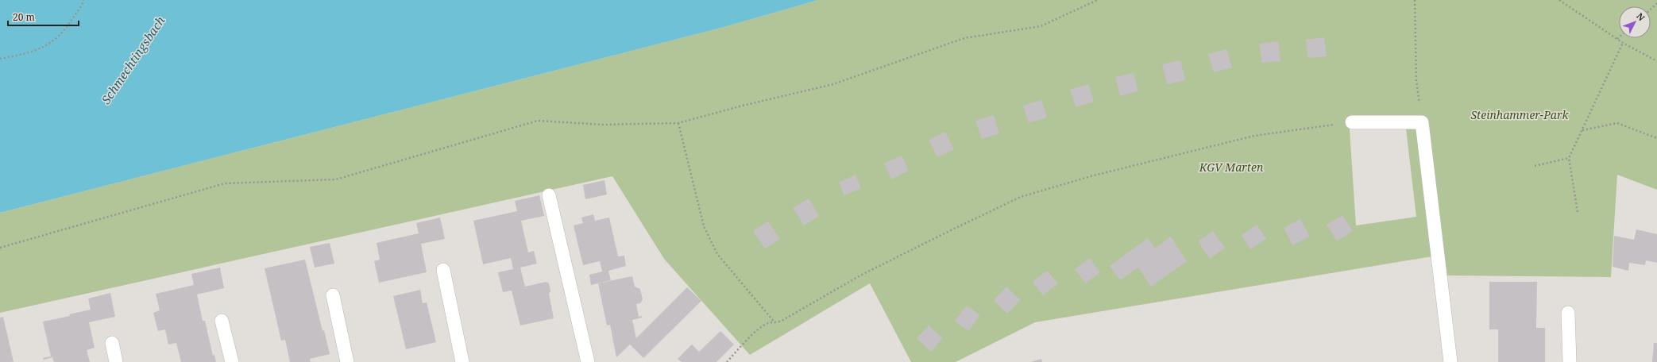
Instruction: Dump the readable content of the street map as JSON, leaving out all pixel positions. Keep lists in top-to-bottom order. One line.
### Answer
{"water":["Schmechtingsbach"],"parks":["Steinhammer-Park","KGV Marten"],"scale_bar":"20 m","north":"top right"}
